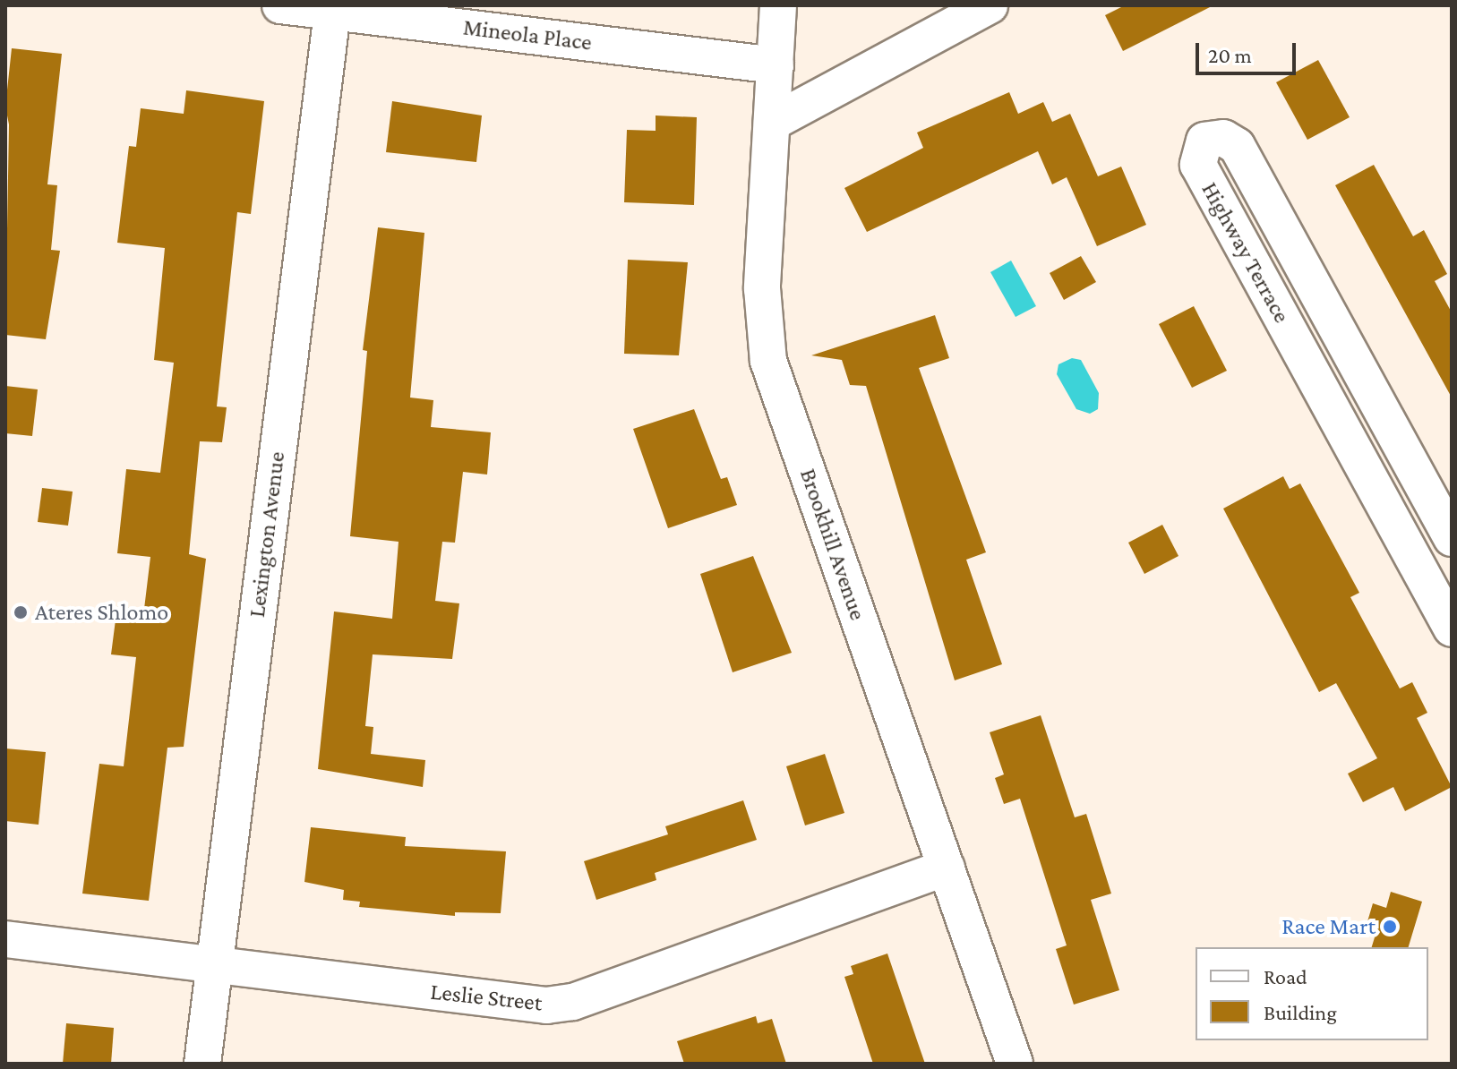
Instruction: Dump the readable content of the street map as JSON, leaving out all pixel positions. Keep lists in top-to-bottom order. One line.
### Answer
{"streets":{"street":["Mineola Place","Highway Terrace","Lexington Avenue","Brookhill Avenue","Leslie Street"]},"crossings":[["Mineola Place","Lexington Avenue"],["Mineola Place","Brookhill Avenue"],["Lexington Avenue","Leslie Street"],["Brookhill Avenue","Leslie Street"]],"places":["Ateres Shlomo","Race Mart"],"legend":["Road","Building"],"scale_bar":"20 m"}
